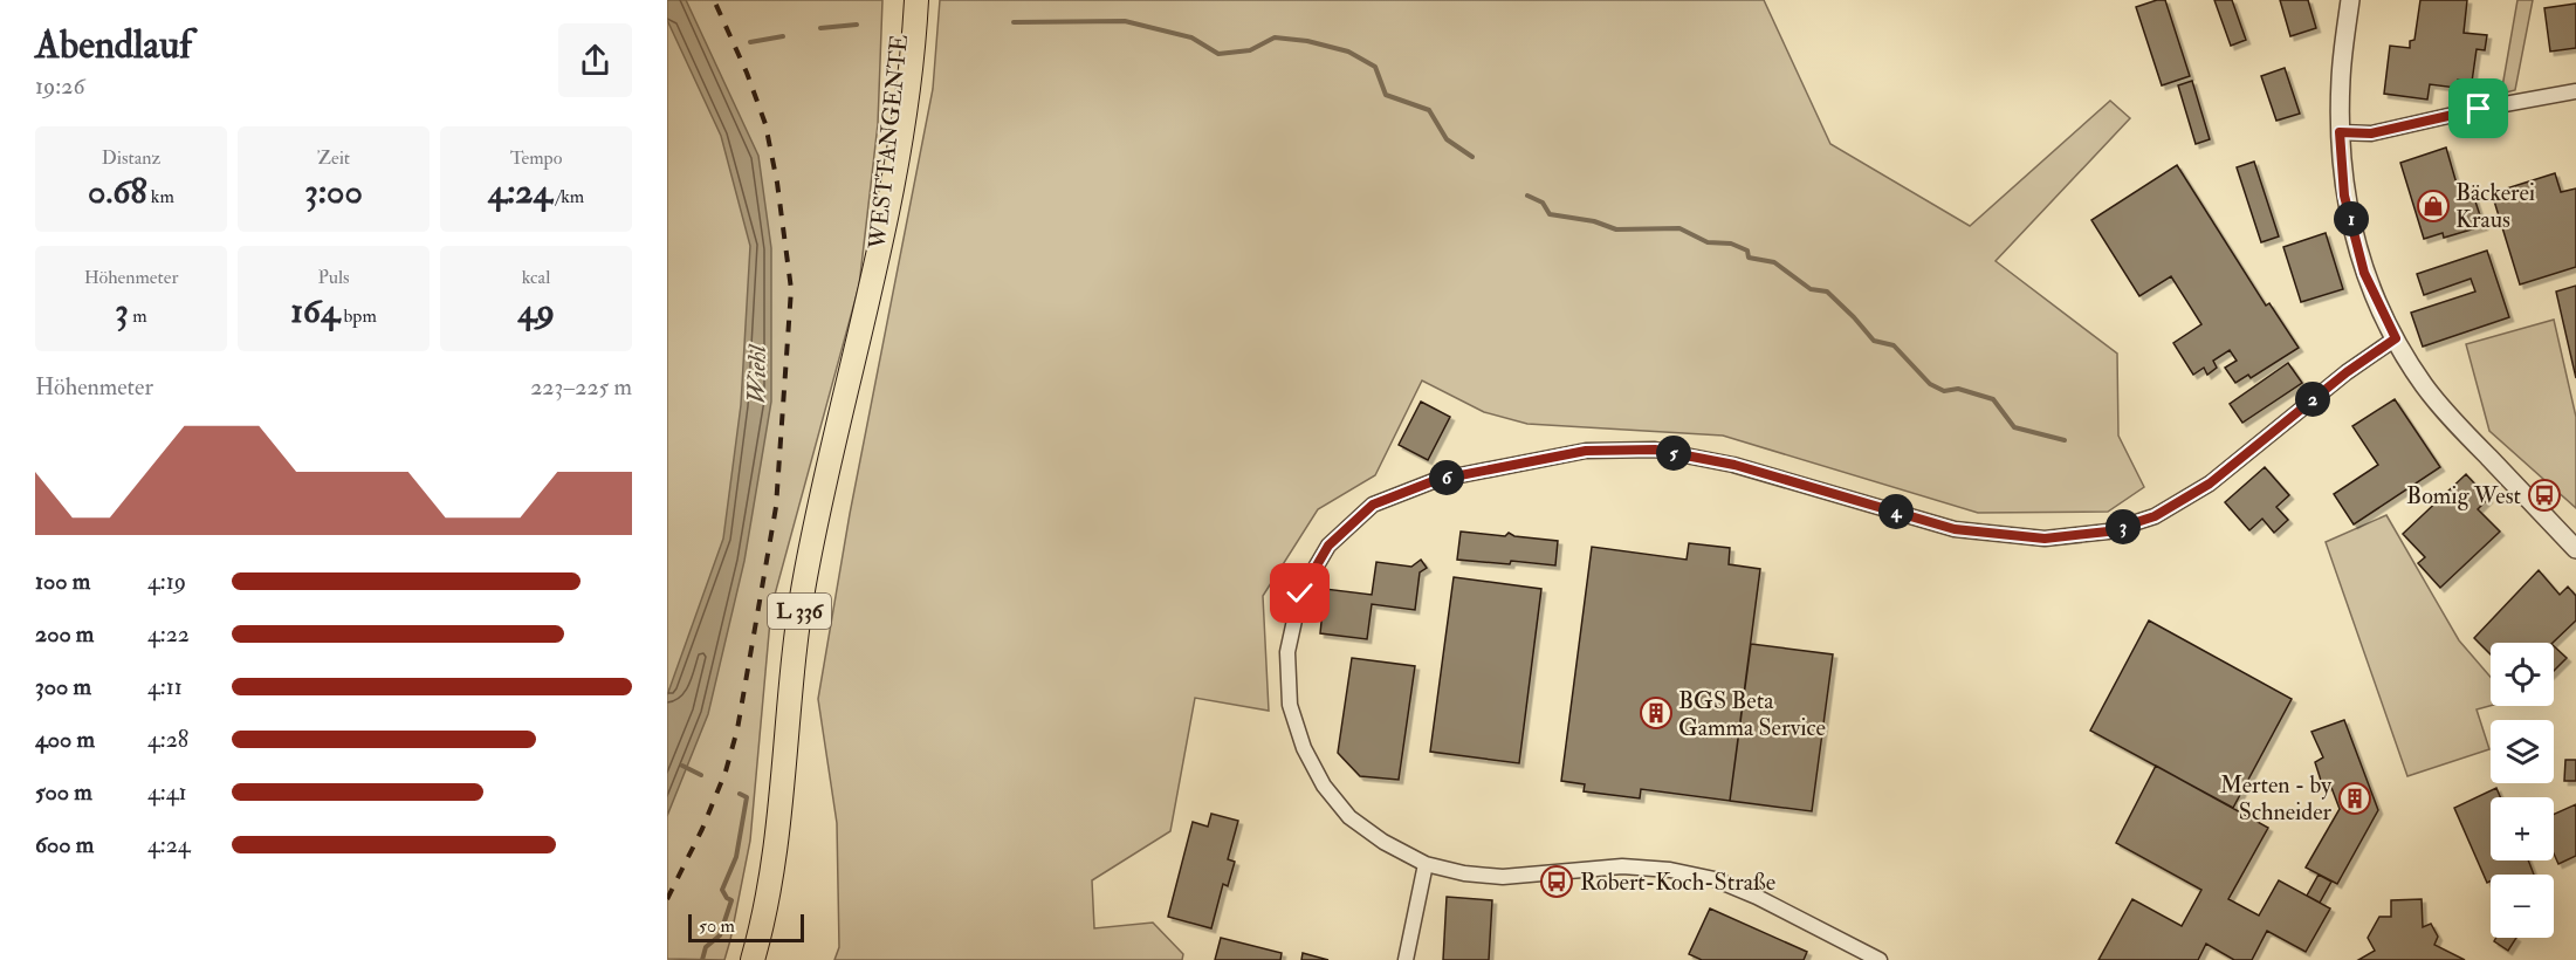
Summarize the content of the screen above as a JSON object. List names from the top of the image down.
{
  "streets": {
    "main road": ["WESTTANGENTE", "L 336"]
  },
  "crossings": [
    ["WESTTANGENTE", "L 336"]
  ],
  "water": ["Wiehl"],
  "places": {
    "shop": ["Bäckerei Kraus"],
    "bus stop": ["Bomig West", "Robert-Koch-Straße"],
    "building": ["BGS Beta Gamma Service", "Merten - by Schneider"]
  },
  "scale_bar": "50 m",
  "page": {
    "heading": ["Abendlauf", "19:26"],
    "stats": [
      ["Distanz", "0.68 km"],
      ["Zeit", "3:00"],
      ["Tempo", "4:24 /km"],
      ["Höhenmeter", "3 m"],
      ["Puls", "164 bpm"],
      ["kcal", "49"]
    ],
    "pins": [
      "1",
      "2",
      "5",
      "6",
      "4",
      "3"
    ],
    "chart": ["Höhenmeter", "223–225 m"],
    "list": [
      {
        "name": "100 m",
        "note": "4:19"
      },
      {
        "name": "200 m",
        "note": "4:22"
      },
      {
        "name": "300 m",
        "note": "4:11"
      },
      {
        "name": "400 m",
        "note": "4:28"
      },
      {
        "name": "500 m",
        "note": "4:41"
      },
      {
        "name": "600 m",
        "note": "4:24"
      }
    ],
    "map_buttons": ["+", "−"],
    "scale": "50 m"
  }
}
